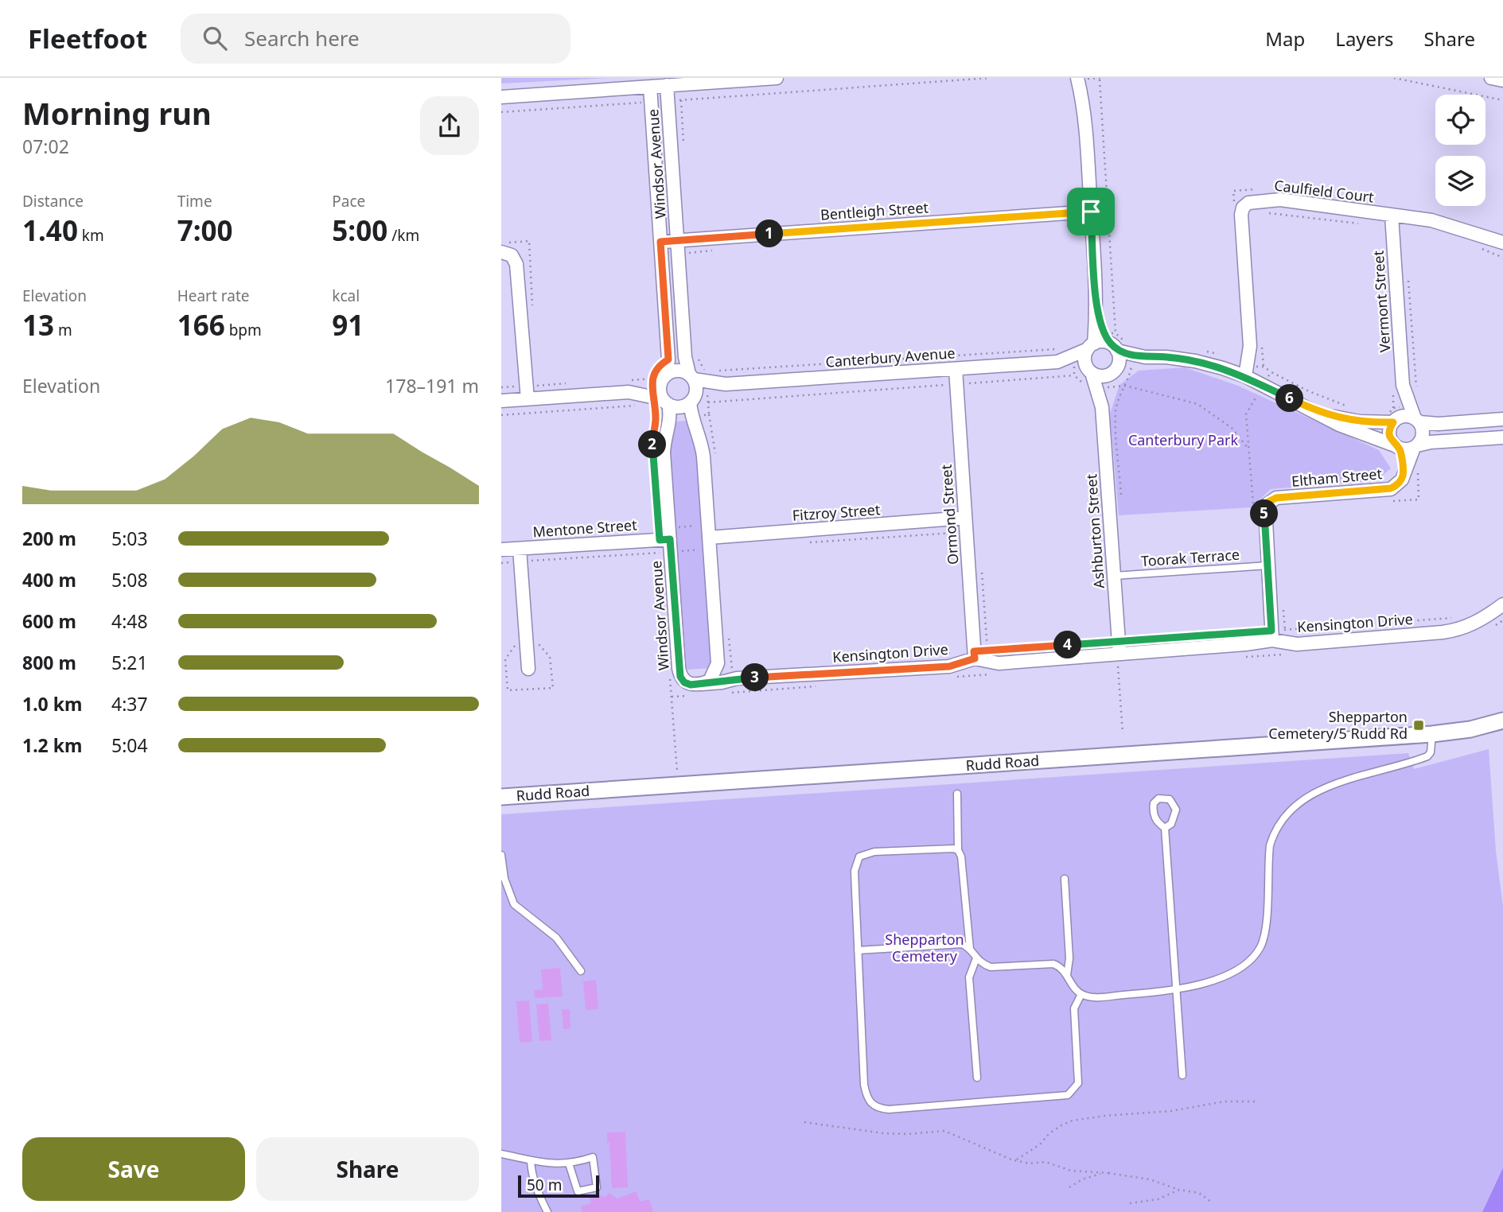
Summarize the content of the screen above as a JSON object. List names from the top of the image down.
{
  "streets": {
    "street": [
      "Windsor Avenue",
      "Caulfield Court",
      "Bentleigh Street",
      "Vermont Street",
      "Canterbury Avenue",
      "Eltham Street",
      "Fitzroy Street",
      "Ormond Street",
      "Mentone Street",
      "Ashburton Street",
      "Kensington Drive",
      "Rudd Road"
    ],
    "lane": ["Toorak Terrace"]
  },
  "crossings": [
    ["Windsor Avenue", "Bentleigh Street"],
    ["Windsor Avenue", "Canterbury Avenue"],
    ["Windsor Avenue", "Mentone Street"],
    ["Windsor Avenue", "Kensington Drive"],
    ["Caulfield Court", "Vermont Street"],
    ["Canterbury Avenue", "Ormond Street"],
    ["Canterbury Avenue", "Ashburton Street"],
    ["Eltham Street", "Toorak Terrace"],
    ["Eltham Street", "Kensington Drive"],
    ["Fitzroy Street", "Ormond Street"],
    ["Ormond Street", "Kensington Drive"],
    ["Ashburton Street", "Toorak Terrace"],
    ["Ashburton Street", "Kensington Drive"]
  ],
  "parks": ["Canterbury Park", "Shepparton Cemetery"],
  "places": {
    "transit": ["Shepparton Cemetery/5 Rudd Rd"]
  },
  "scale_bar": "50 m",
  "page": {
    "header": "Fleetfoot",
    "search": "Search here",
    "nav": ["Map", "Layers", "Share"],
    "heading": ["Morning run", "07:02"],
    "stats": [
      ["Distance", "1.40 km"],
      ["Time", "7:00"],
      ["Pace", "5:00 /km"],
      ["Elevation", "13 m"],
      ["Heart rate", "166 bpm"],
      ["kcal", "91"]
    ],
    "pins": [
      "1",
      "6",
      "2",
      "5",
      "4",
      "3"
    ],
    "chart": ["Elevation", "178–191 m"],
    "list": [
      {
        "name": "200 m",
        "note": "5:03"
      },
      {
        "name": "400 m",
        "note": "5:08"
      },
      {
        "name": "600 m",
        "note": "4:48"
      },
      {
        "name": "800 m",
        "note": "5:21"
      },
      {
        "name": "1.0 km",
        "note": "4:37"
      },
      {
        "name": "1.2 km",
        "note": "5:04"
      }
    ],
    "buttons": ["Save", "Share"],
    "scale": "50 m"
  }
}
